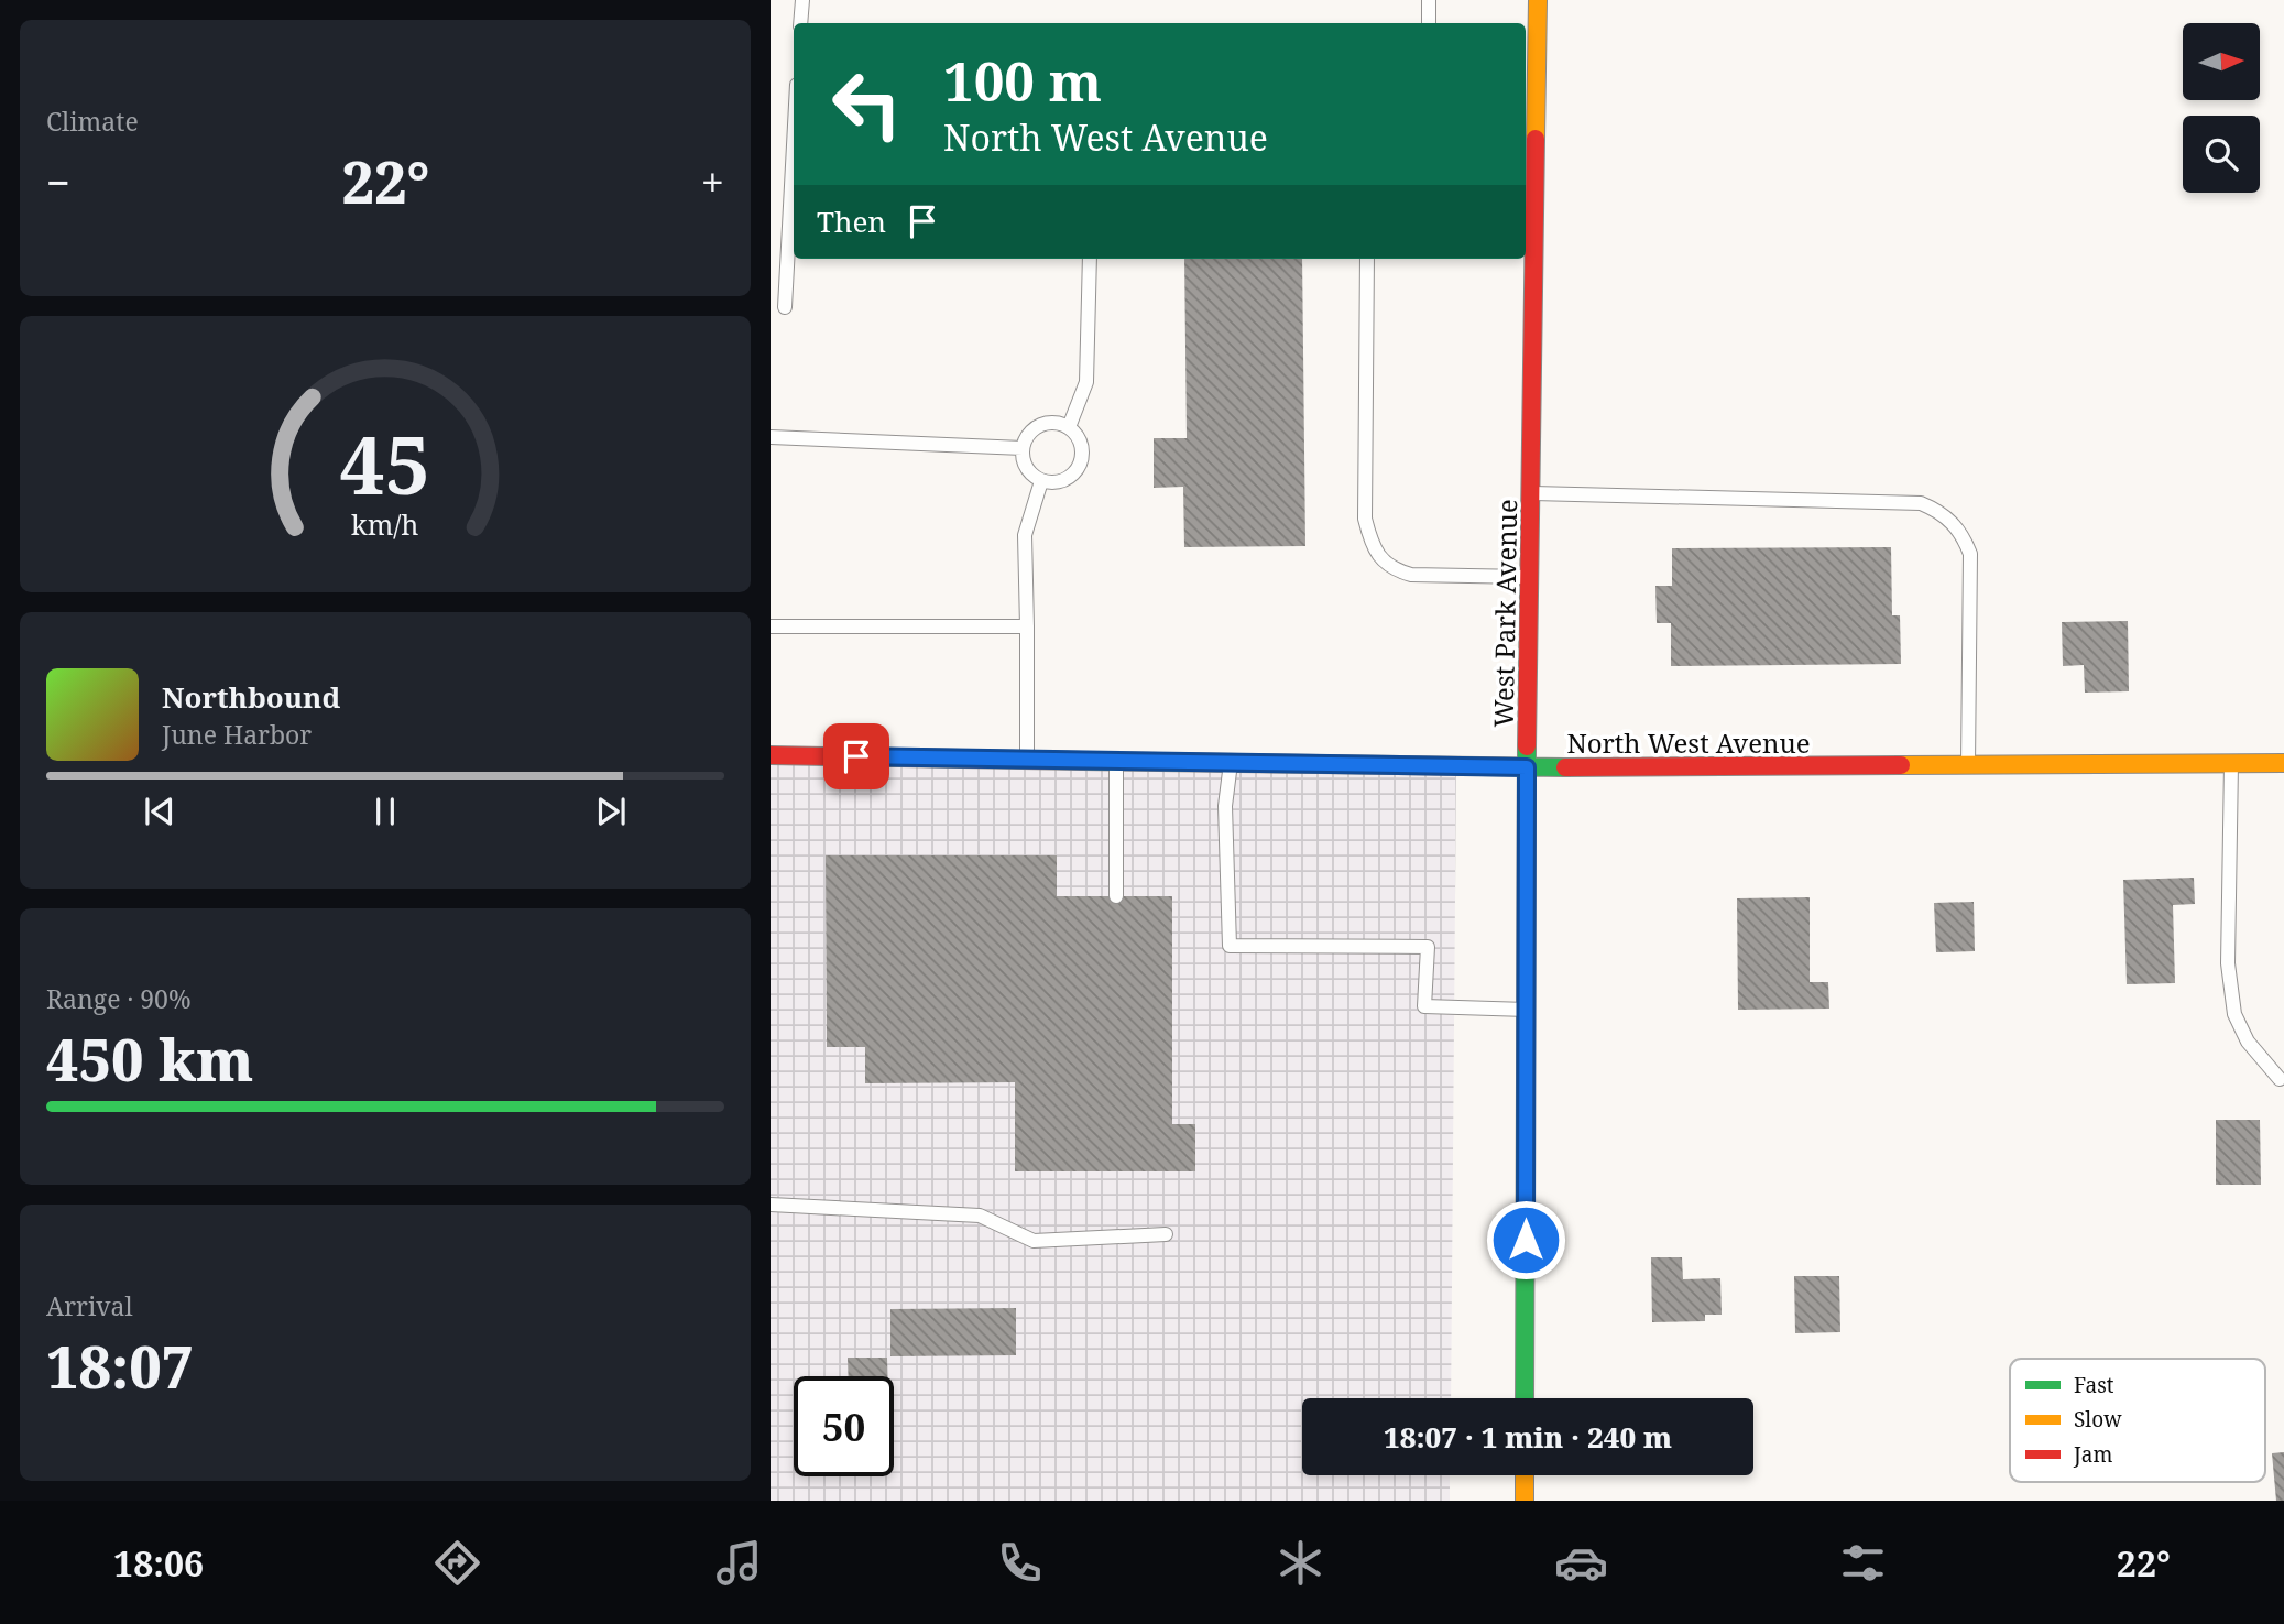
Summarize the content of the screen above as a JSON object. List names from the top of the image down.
{
  "streets": {
    "street": ["West Park Avenue", "North West Avenue"]
  },
  "crossings": [
    ["West Park Avenue", "North West Avenue"]
  ],
  "legend": ["Fast", "Slow", "Jam"],
  "north": "right",
  "page": {
    "tile": [
      "Climate",
      ["Range · 90%", "450 km"],
      ["Arrival", "18:07"]
    ],
    "turn": ["100 m", "North West Avenue"],
    "heat": ["−", "22°", "+"],
    "then": "Then",
    "song": ["Northbound", "June Harbor"],
    "limit": "50",
    "trip": "18:07 · 1 min · 240 m",
    "tabs": ["18:06", "22°"],
    "gauge": ["45", "km/h"]
  }
}
